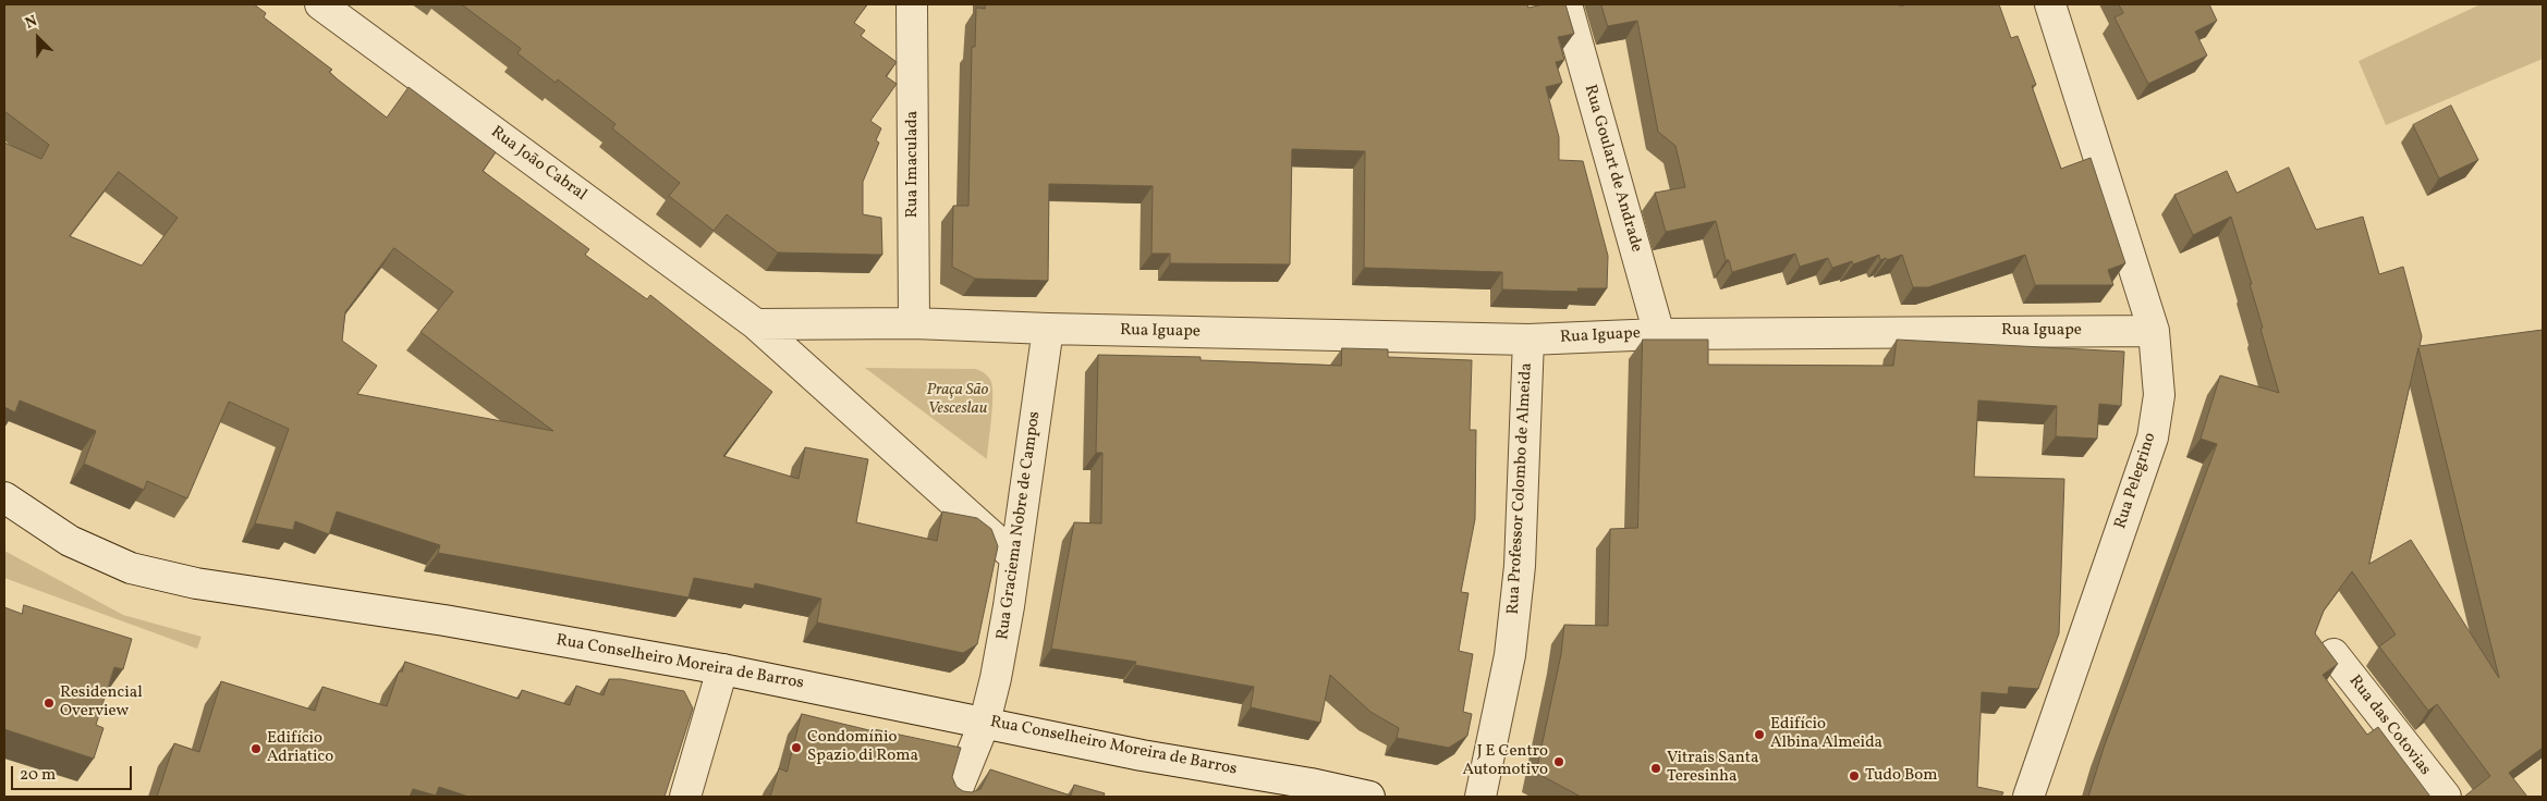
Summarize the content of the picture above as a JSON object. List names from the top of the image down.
{
  "streets": {
    "street": [
      "Rua João Cabral",
      "Rua Imaculada",
      "Rua Goulart de Andrade",
      "Rua Iguape",
      "Rua Pelegrino",
      "Rua Professor Colombo de Almeida",
      "Rua Graciema Nobre de Campos",
      "Rua Conselheiro Moreira de Barros",
      "Rua das Cotovias"
    ]
  },
  "crossings": [
    ["Rua Goulart de Andrade", "Rua Iguape"],
    ["Rua Iguape", "Rua Pelegrino"],
    ["Rua Iguape", "Rua Professor Colombo de Almeida"],
    ["Rua Iguape", "Rua Graciema Nobre de Campos"],
    ["Rua Graciema Nobre de Campos", "Rua Conselheiro Moreira de Barros"]
  ],
  "parks": ["Praça São Vesceslau"],
  "places": [
    "Residencial Overview",
    "Edifício Albina Almeida",
    "Condomínio Spazio di Roma",
    "Edifício Adriatico",
    "J E Centro Automotivo",
    "Vitrais Santa Teresinha",
    "Tudo Bom"
  ],
  "scale_bar": "20 m",
  "north": "top left"
}
